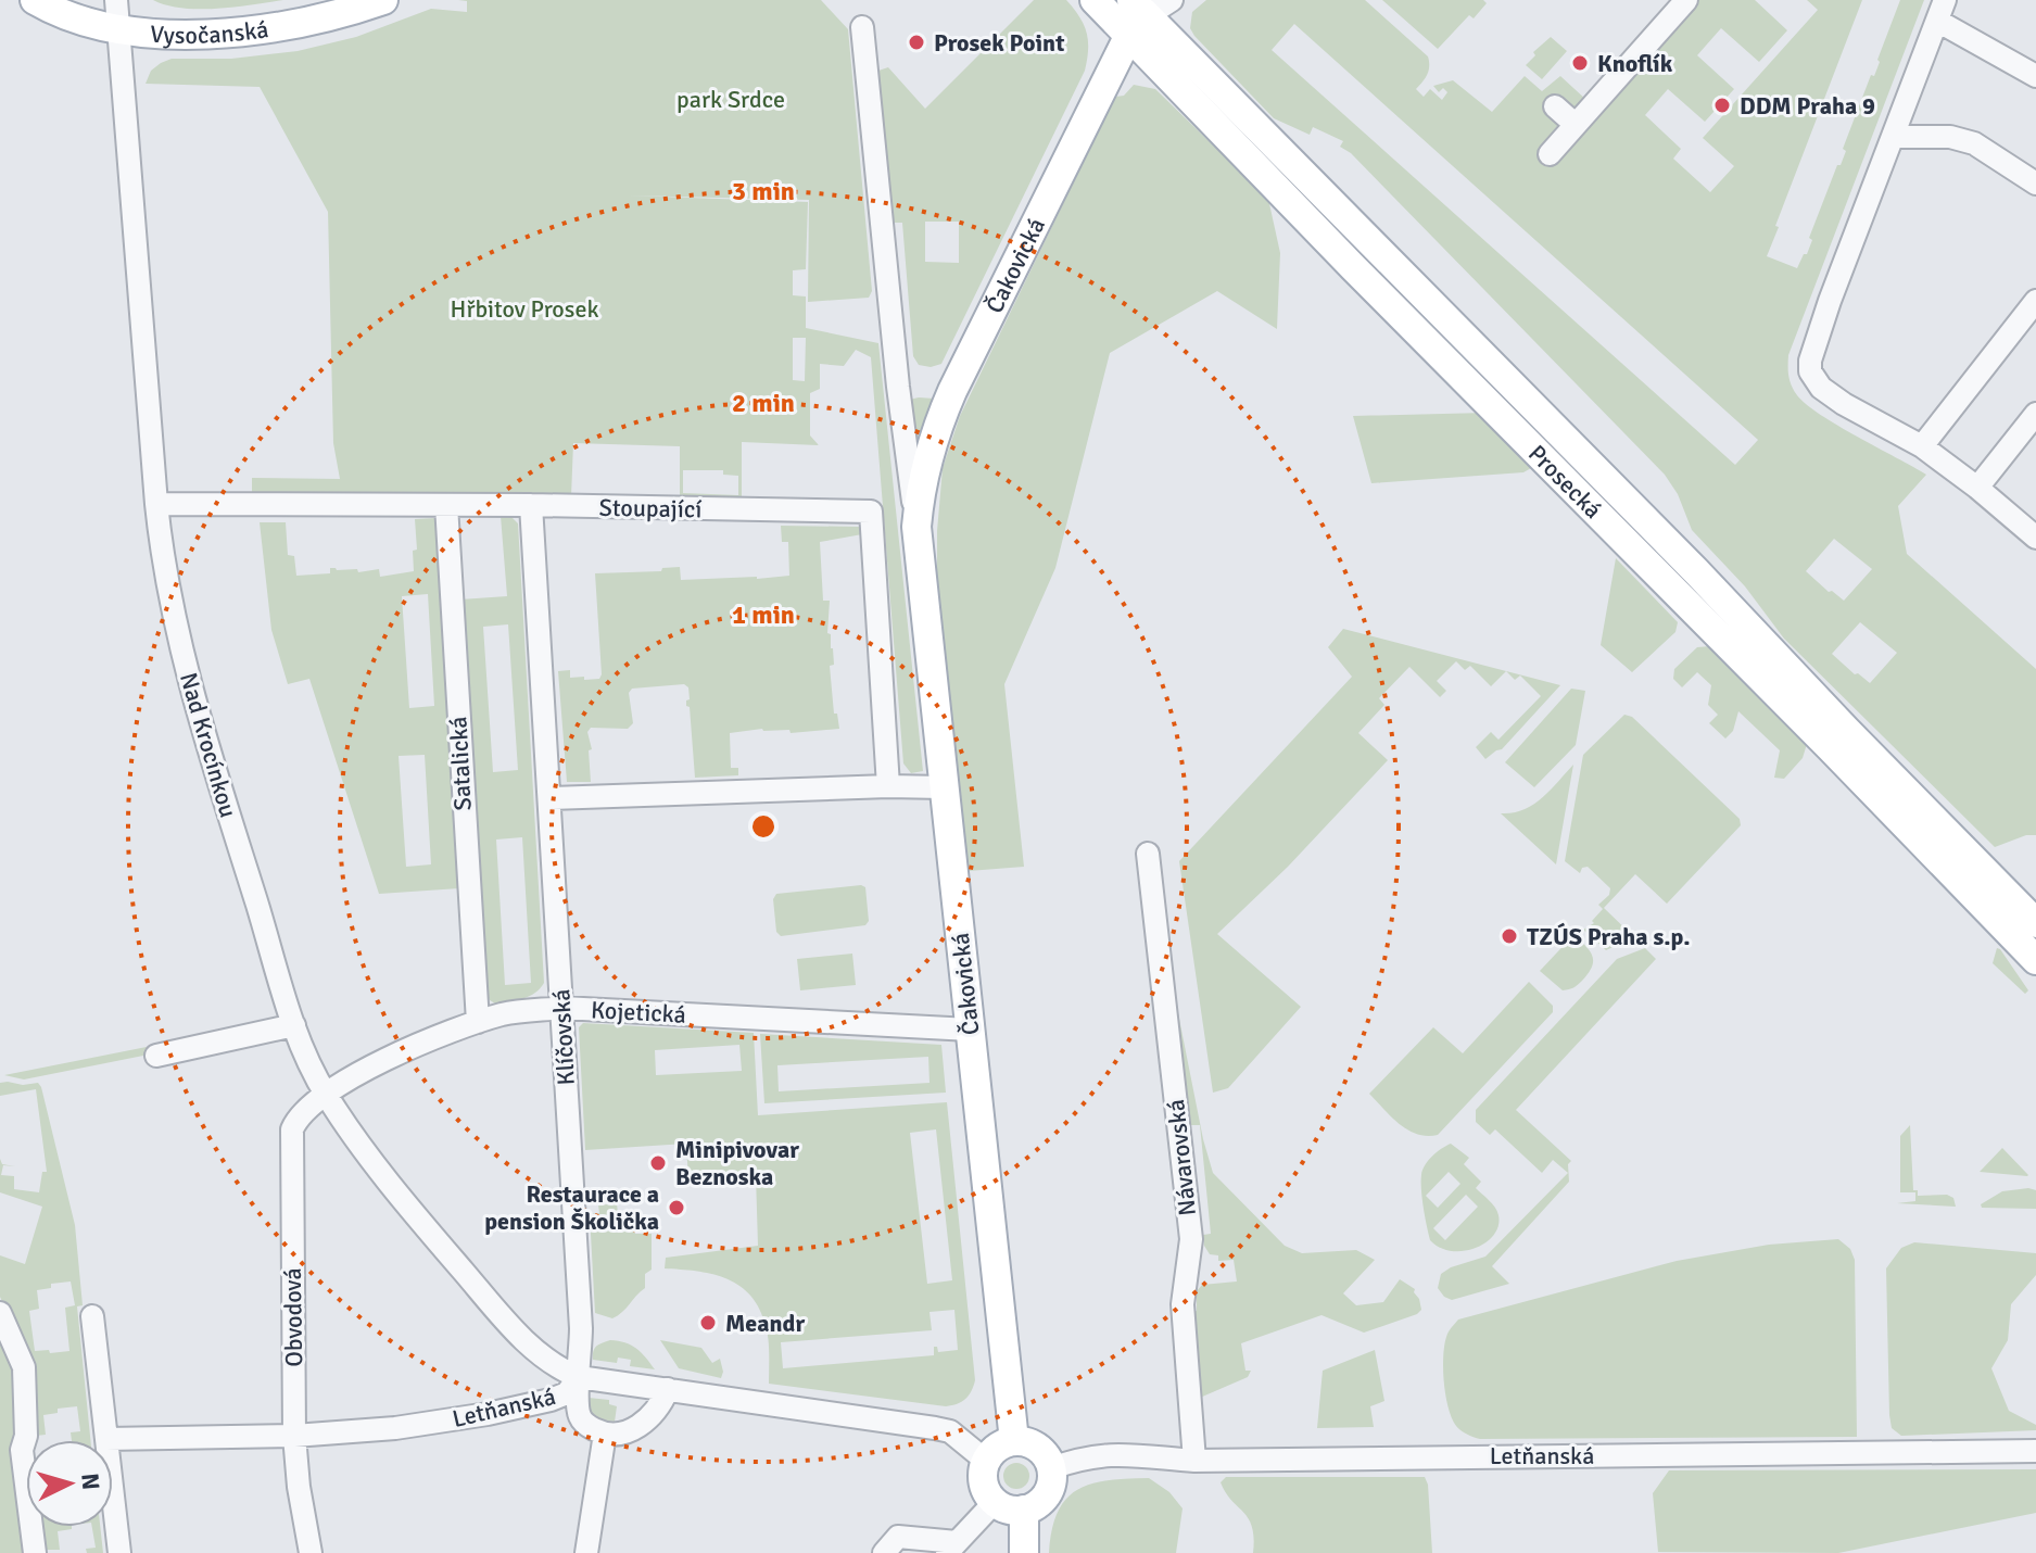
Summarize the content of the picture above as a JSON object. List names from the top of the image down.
{
  "streets": {
    "main road": ["Vysočanská", "Čakovická", "Prosecká"],
    "street": [
      "Stoupající",
      "Nad Krocínkou",
      "Satalická",
      "Kojetická",
      "Klíčovská",
      "Návarovská",
      "Obvodová",
      "Letňanská"
    ]
  },
  "crossings": [
    ["Vysočanská", "Nad Krocínkou"],
    ["Čakovická", "Prosecká"],
    ["Čakovická", "Kojetická"],
    ["Čakovická", "Letňanská"],
    ["Stoupající", "Nad Krocínkou"],
    ["Stoupající", "Satalická"],
    ["Stoupající", "Klíčovská"],
    ["Nad Krocínkou", "Kojetická"],
    ["Nad Krocínkou", "Klíčovská"],
    ["Nad Krocínkou", "Obvodová"],
    ["Nad Krocínkou", "Letňanská"],
    ["Satalická", "Kojetická"],
    ["Kojetická", "Klíčovská"],
    ["Kojetická", "Obvodová"],
    ["Klíčovská", "Letňanská"],
    ["Návarovská", "Letňanská"],
    ["Obvodová", "Letňanská"]
  ],
  "parks": ["park Srdce", "Hřbitov Prosek"],
  "places": [
    "Prosek Point",
    "Knoflík",
    "DDM Praha 9",
    "TZÚS Praha s.p.",
    "Minipivovar Beznoska",
    "Restaurace a pension Školička",
    "Meandr"
  ],
  "north": "right",
  "rings": ["3 min", "2 min", "1 min"]
}
